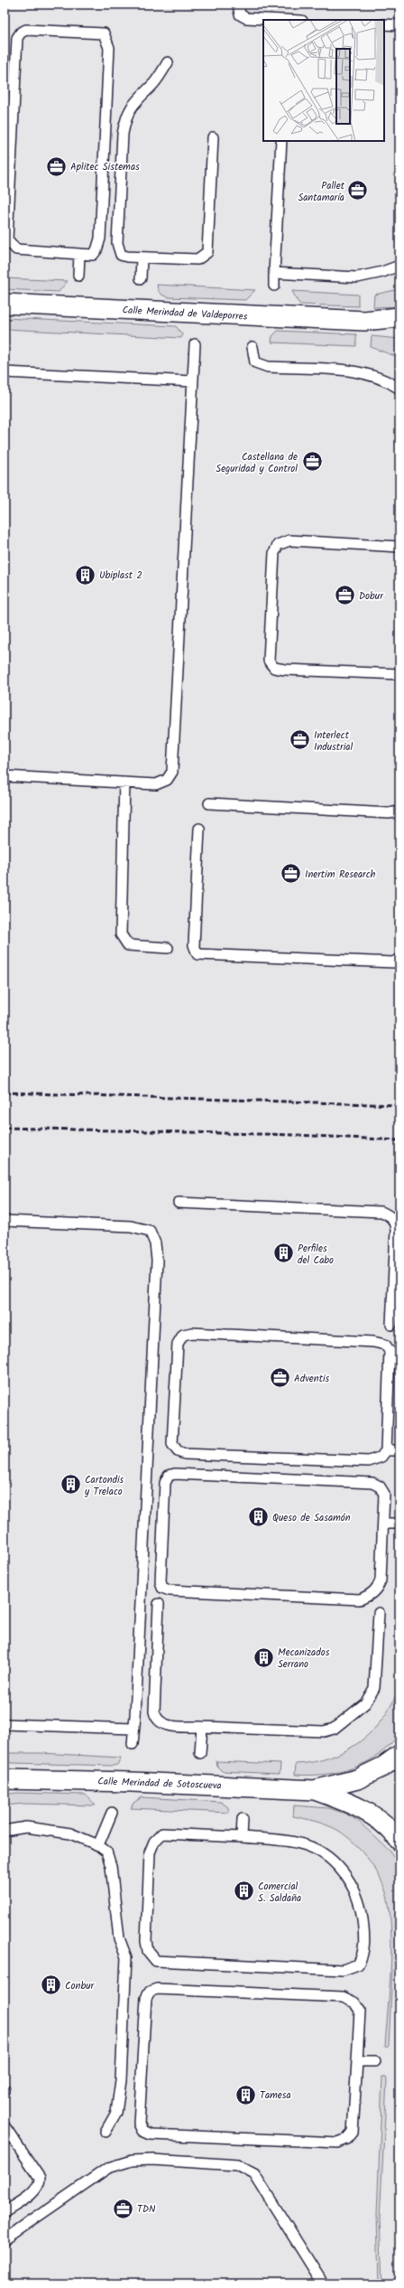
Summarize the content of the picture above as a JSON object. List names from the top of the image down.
{
  "streets": {
    "street": ["Calle Merindad de Valdeporres", "Calle Merindad de Sotoscueva"]
  },
  "places": {
    "office": [
      "Aplitec Sistemas",
      "Pallet Santamaría",
      "Castellana de Seguridad y Control",
      "Dobur",
      "Interlect Industrial",
      "Inertim Research",
      "Adventis",
      "TDN"
    ],
    "building": [
      "Ubiplast 2",
      "Perfiles del Cabo",
      "Cartondis y Trelaco",
      "Queso de Sasamón",
      "Mecanizados Serrano",
      "Comercial S. Saldaña",
      "Conbur",
      "Tamesa"
    ]
  }
}
